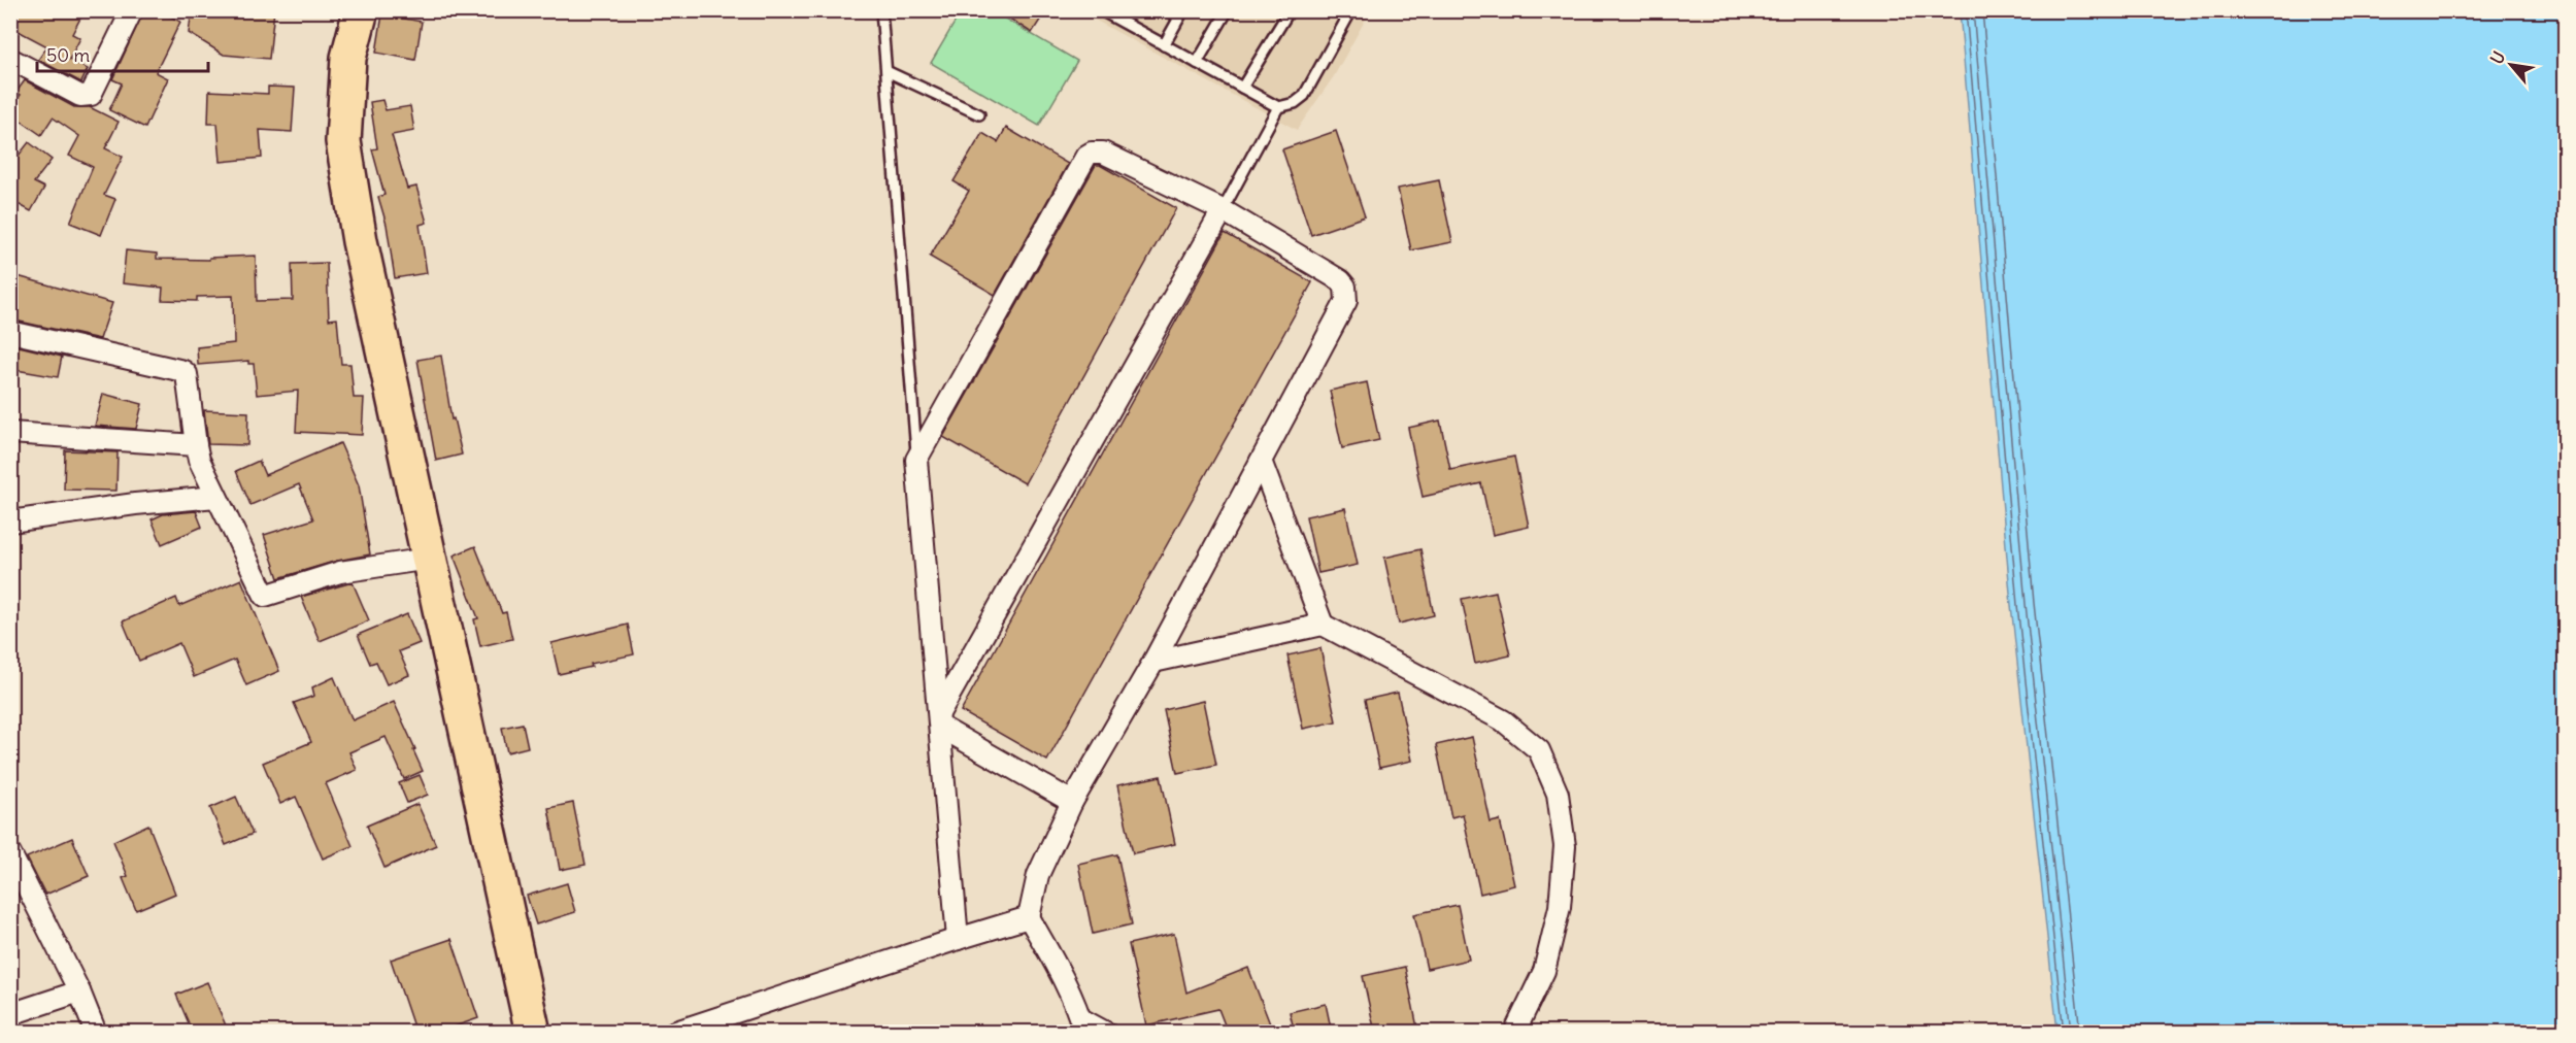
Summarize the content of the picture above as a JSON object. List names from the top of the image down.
{
  "scale_bar": "50 m",
  "north": "top left"
}
